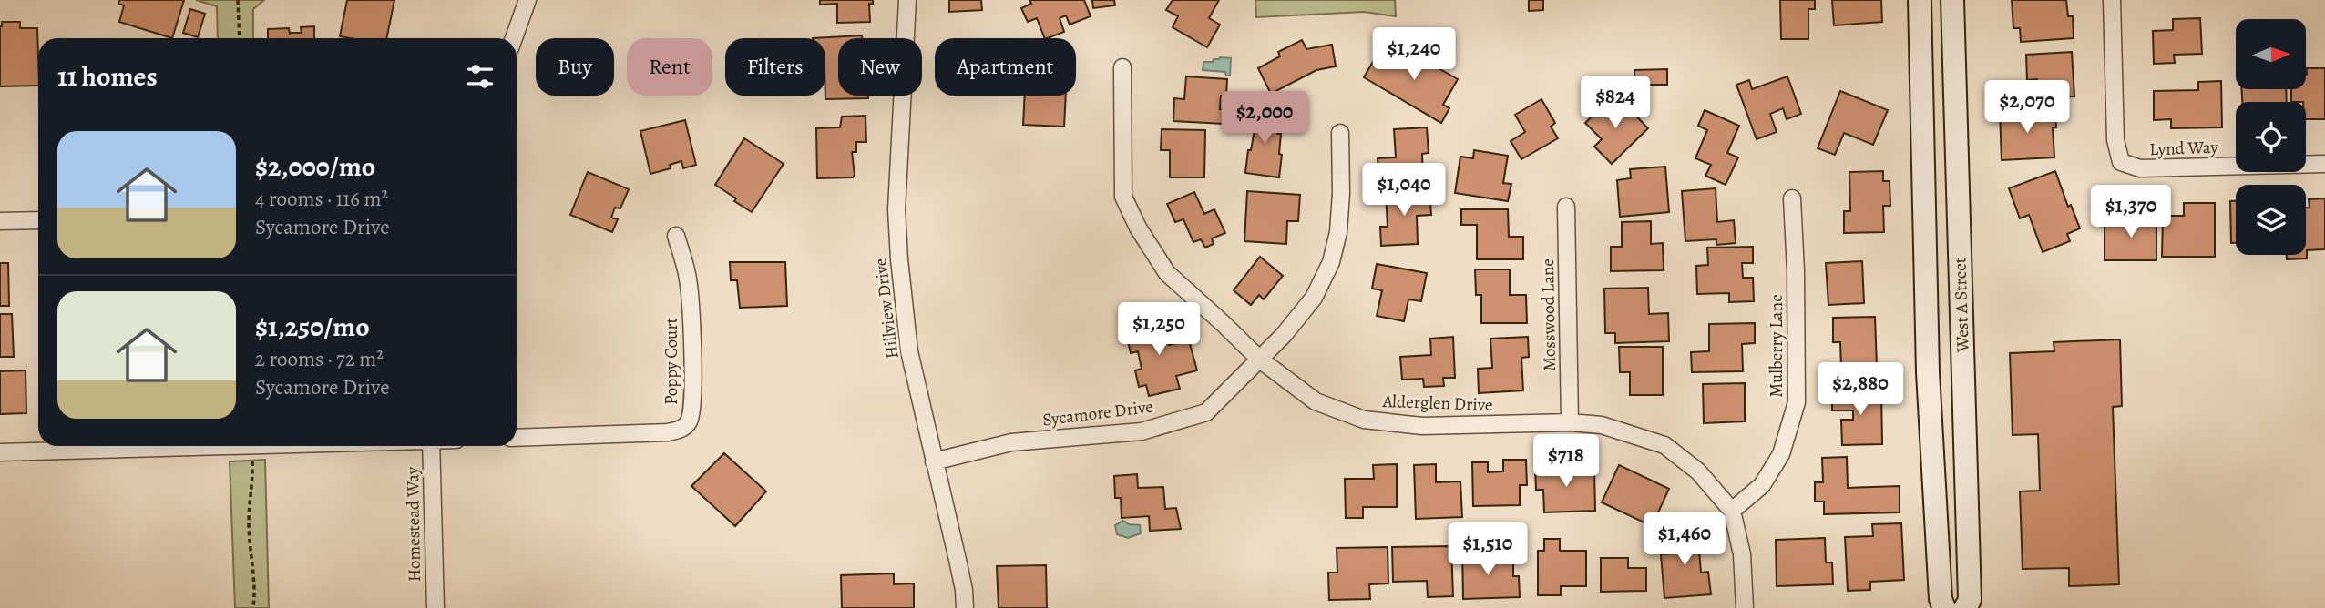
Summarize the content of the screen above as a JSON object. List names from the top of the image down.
{
  "streets": {
    "main road": ["West A Street"],
    "street": [
      "Lynd Way",
      "Hillview Drive",
      "Mosswood Lane",
      "Mulberry Lane",
      "Poppy Court",
      "Alderglen Drive",
      "Sycamore Drive",
      "Homestead Way"
    ]
  },
  "crossings": [
    ["Hillview Drive", "Sycamore Drive"],
    ["Mosswood Lane", "Alderglen Drive"],
    ["Mulberry Lane", "Alderglen Drive"],
    ["Alderglen Drive", "Sycamore Drive"]
  ],
  "north": "right",
  "page": {
    "price": [
      "$1,240",
      "$824",
      "$2,070",
      "$2,000",
      "$1,040",
      "$1,370",
      "$1,250",
      "$2,880",
      "$718",
      "$1,460",
      "$1,510"
    ],
    "chip": [
      "Buy",
      "Rent",
      "Filters",
      "New",
      "Apartment"
    ],
    "heading": "11 homes",
    "list": [
      {
        "name": "$2,000/mo",
        "note": "4 rooms · 116 m² · Sycamore Drive"
      },
      {
        "name": "$1,250/mo",
        "note": "2 rooms · 72 m² · Sycamore Drive"
      }
    ]
  }
}
